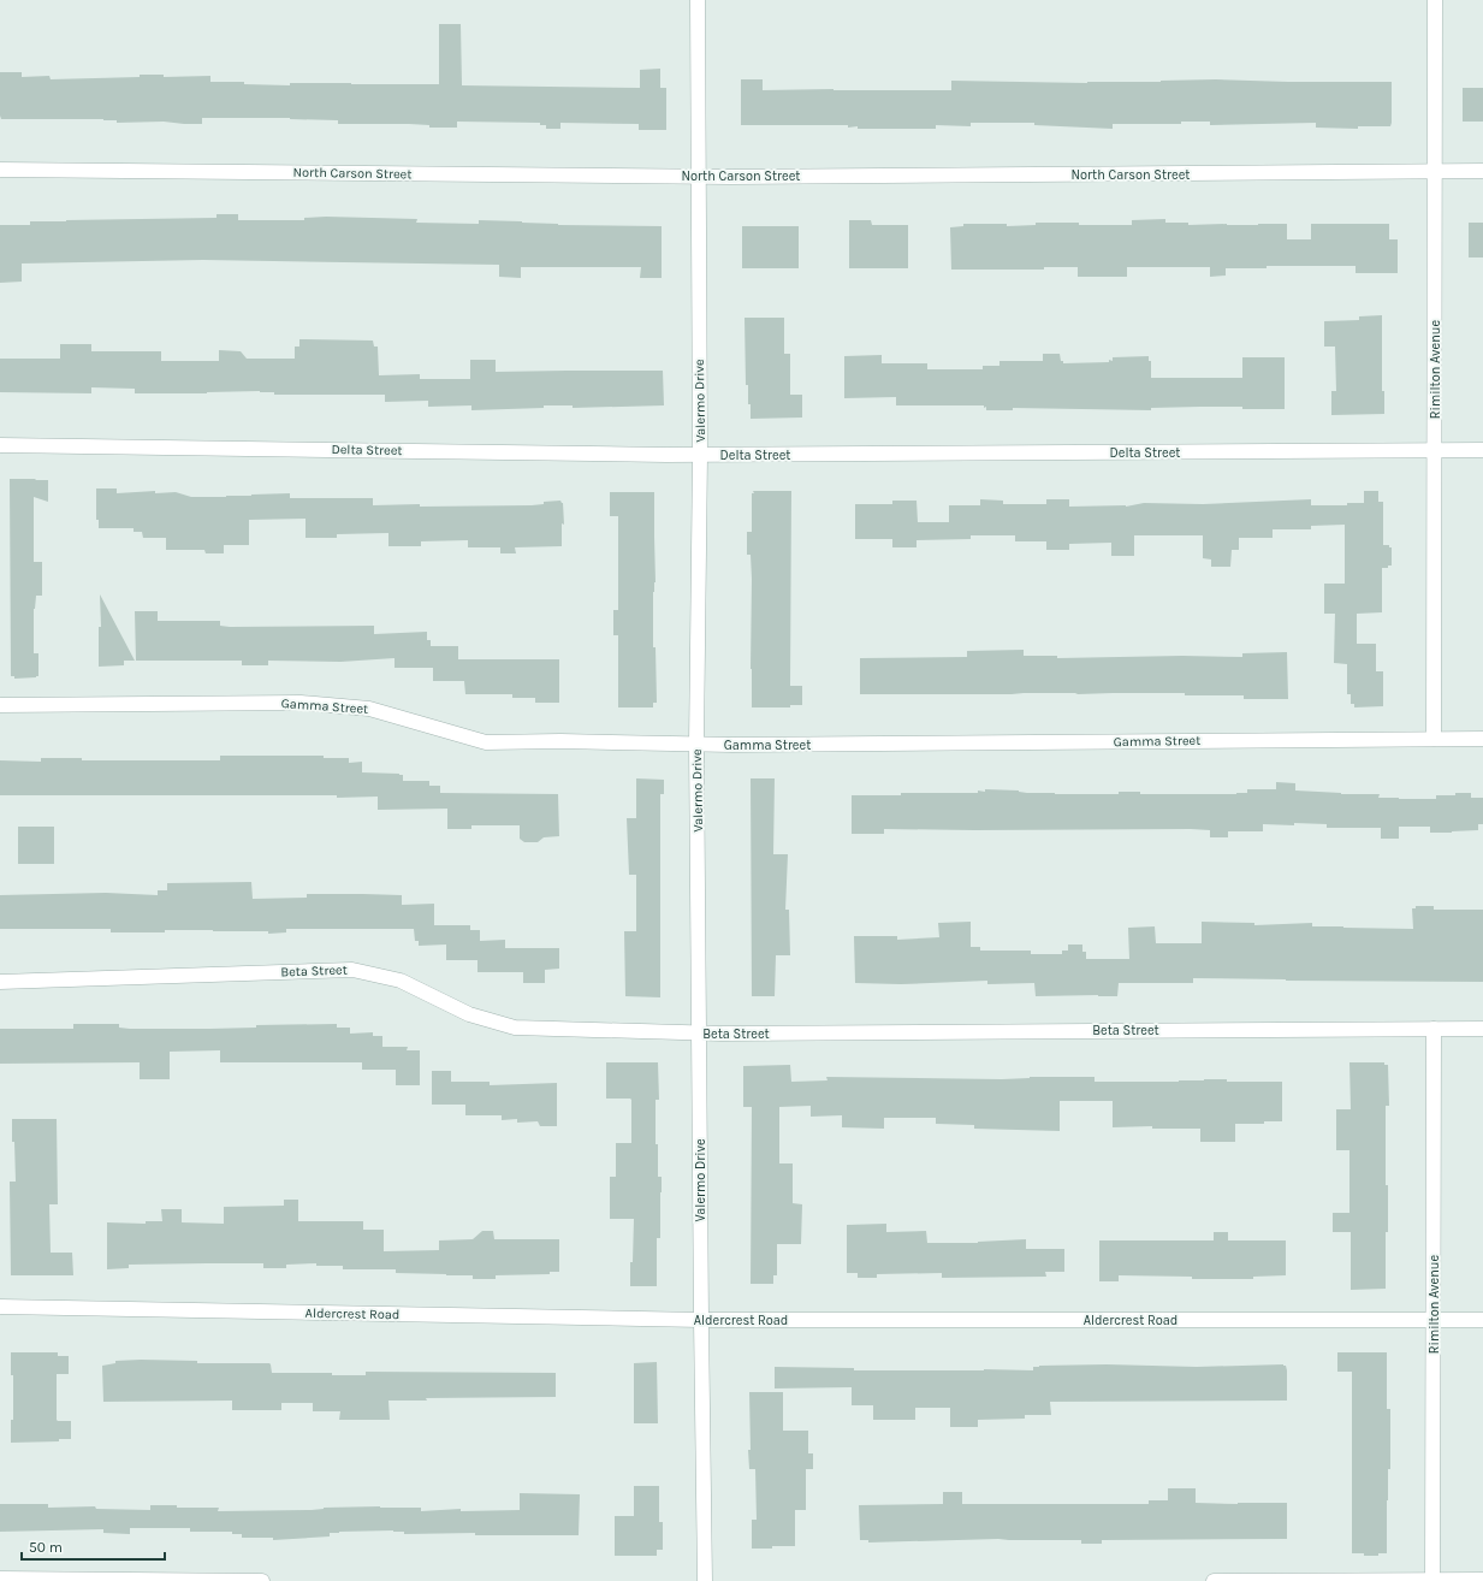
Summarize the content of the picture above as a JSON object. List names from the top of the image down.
{
  "streets": {
    "street": [
      "North Carson Street",
      "Rimilton Avenue",
      "Valermo Drive",
      "Delta Street",
      "Gamma Street",
      "Beta Street",
      "Aldercrest Road"
    ]
  },
  "crossings": [
    ["North Carson Street", "Rimilton Avenue"],
    ["North Carson Street", "Valermo Drive"],
    ["Rimilton Avenue", "Delta Street"],
    ["Rimilton Avenue", "Gamma Street"],
    ["Rimilton Avenue", "Beta Street"],
    ["Rimilton Avenue", "Aldercrest Road"],
    ["Valermo Drive", "Delta Street"],
    ["Valermo Drive", "Gamma Street"],
    ["Valermo Drive", "Beta Street"],
    ["Valermo Drive", "Aldercrest Road"]
  ],
  "scale_bar": "50 m"
}
